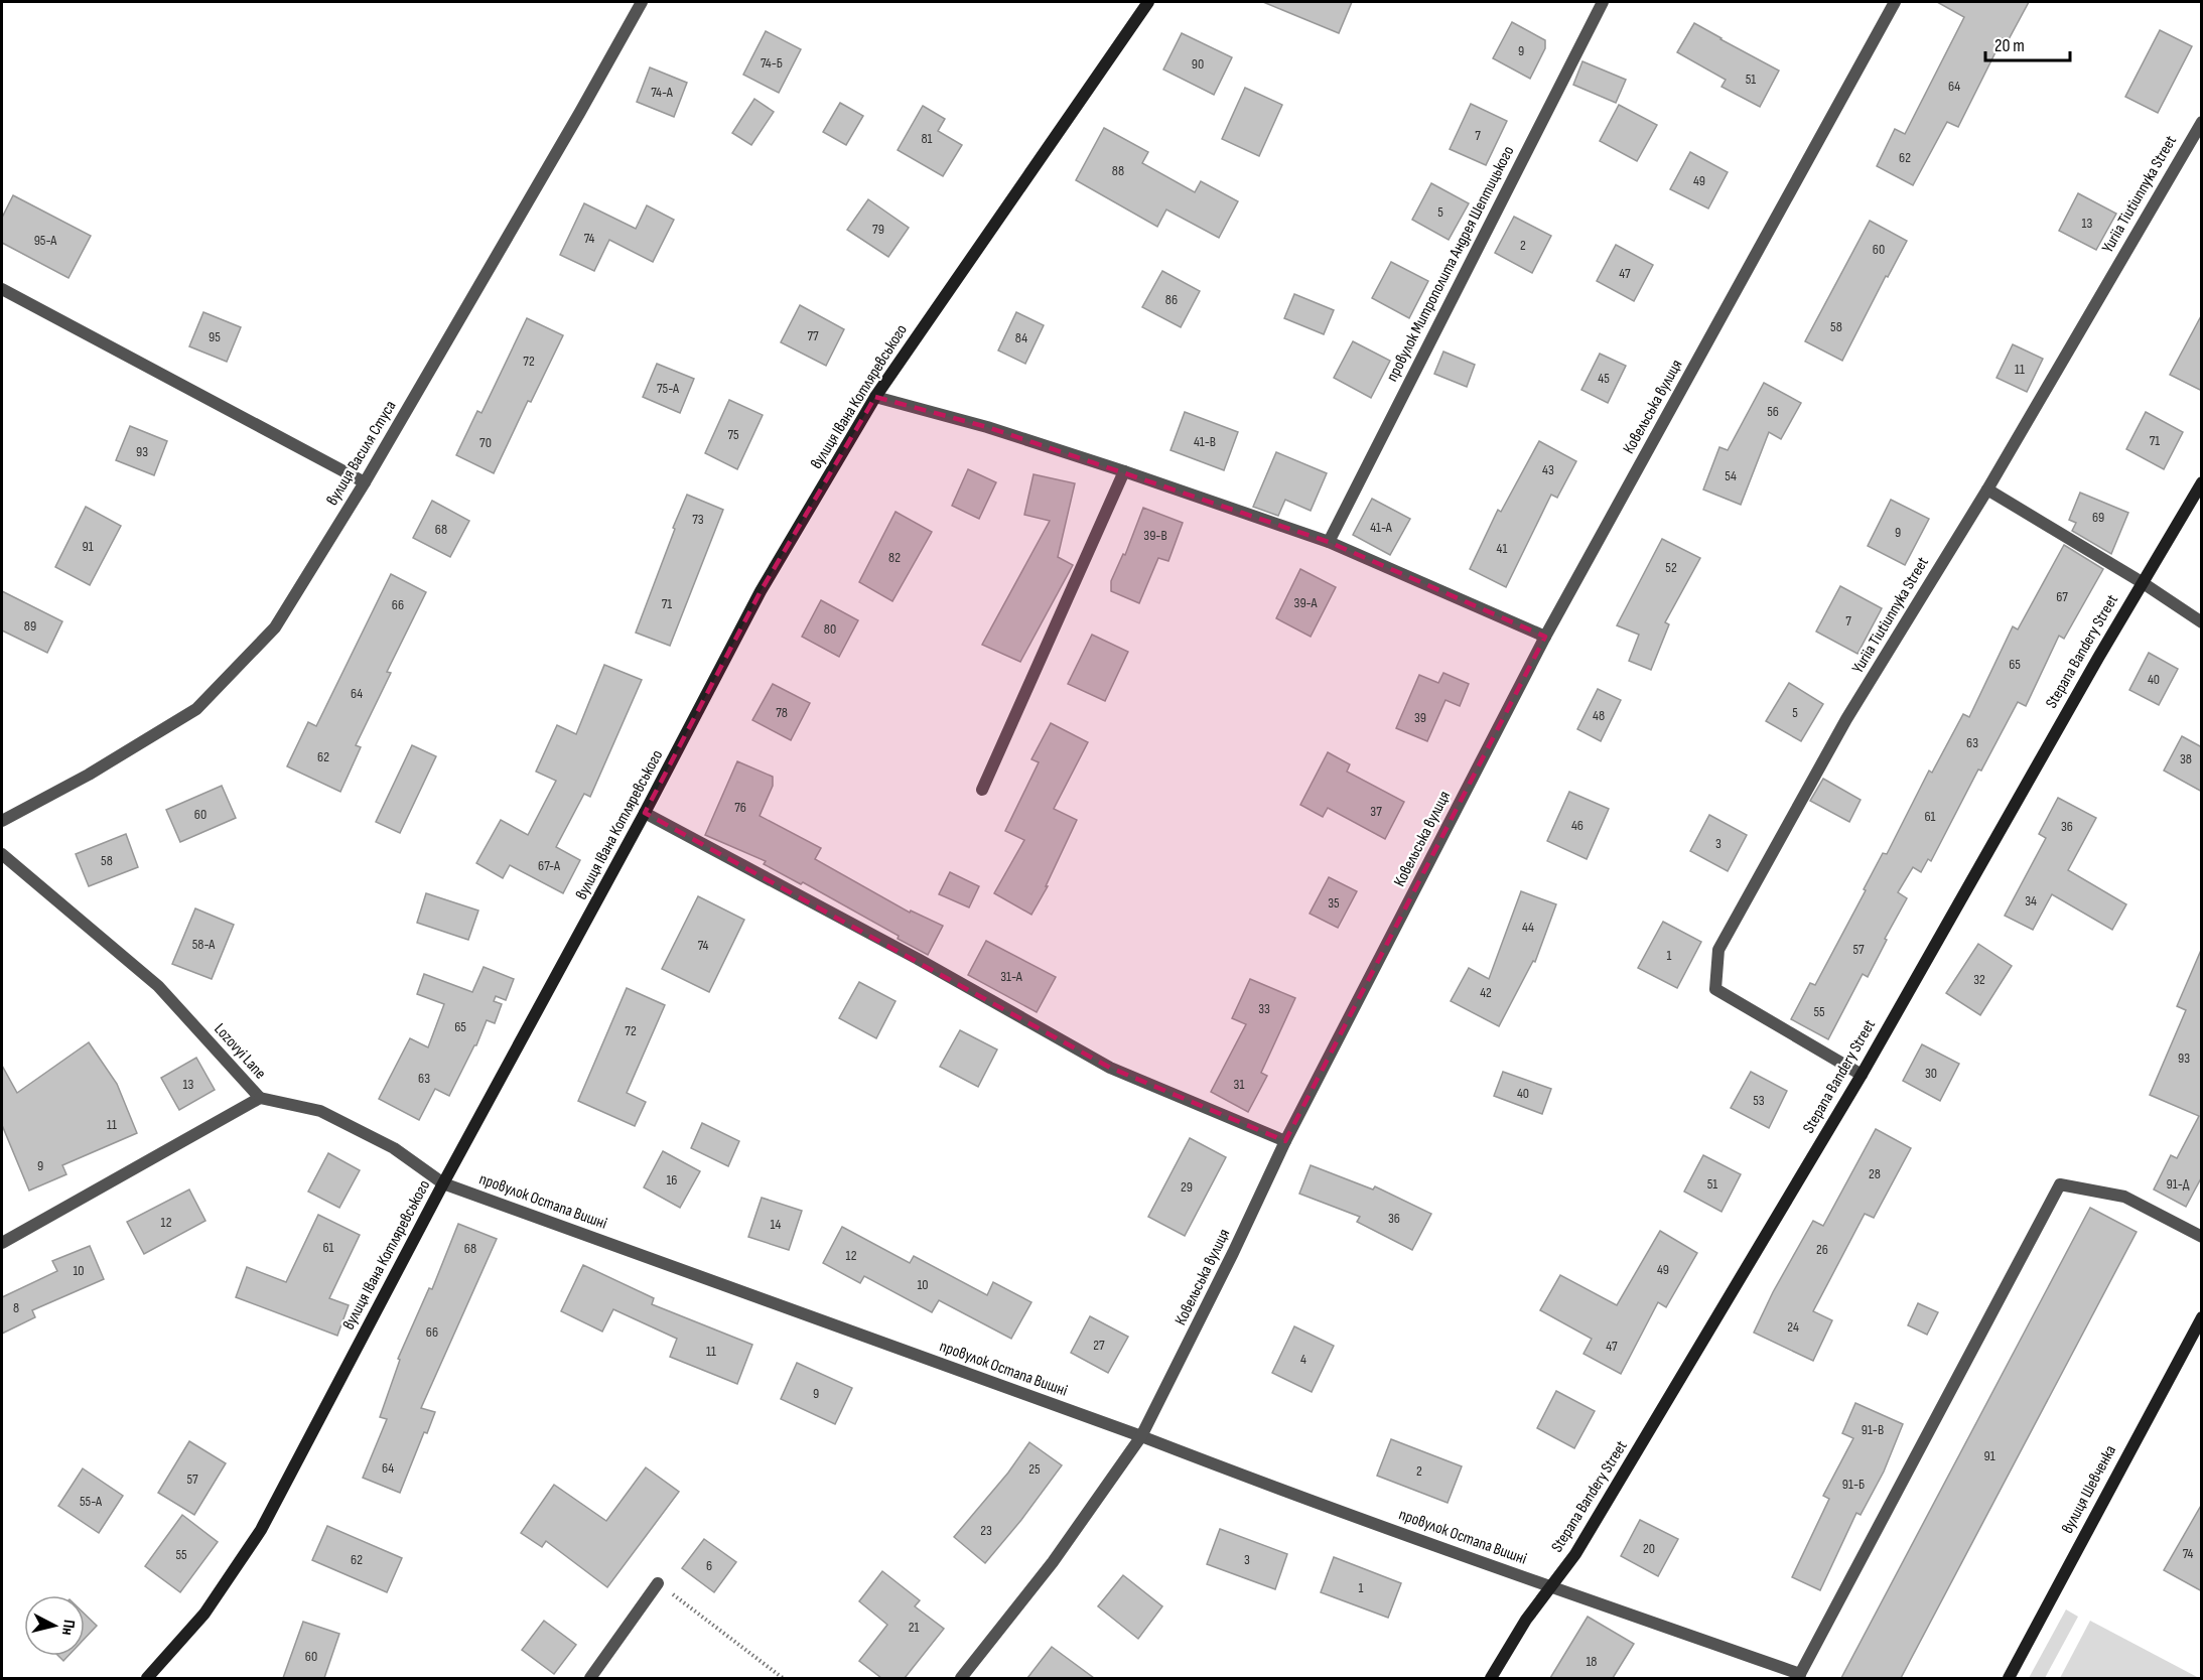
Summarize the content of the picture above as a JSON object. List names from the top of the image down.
{
  "streets": {
    "street": [
      "Yuriia Tiutiunnyka Street",
      "провулок Митрополита Андрея Шептицького",
      "вулиця Івана Котляревського",
      "Ковельська вулиця",
      "вулиця Василя Стуса",
      "Stepana Bandery Street",
      "Lozovyi Lane",
      "провулок Остапа Вишні",
      "вулиця Шевченка"
    ]
  },
  "crossings": [
    ["Yuriia Tiutiunnyka Street", "Stepana Bandery Street"],
    ["вулиця Івана Котляревського", "провулок Остапа Вишні"],
    ["Ковельська вулиця", "провулок Остапа Вишні"],
    ["Stepana Bandery Street", "провулок Остапа Вишні"],
    ["Lozovyi Lane", "провулок Остапа Вишні"]
  ],
  "house_numbers": [
    "9",
    "74-Б",
    "90",
    "51",
    "64",
    "74-А",
    "7",
    "81",
    "62",
    "88",
    "49",
    "5",
    "13",
    "79",
    "74",
    "95-А",
    "2",
    "60",
    "47",
    "86",
    "58",
    "77",
    "95",
    "84",
    "72",
    "11",
    "45",
    "75-А",
    "56",
    "75",
    "71",
    "41-В",
    "70",
    "93",
    "43",
    "54",
    "69",
    "73",
    "41-А",
    "68",
    "9",
    "39-В",
    "91",
    "41",
    "82",
    "52",
    "67",
    "39-А",
    "71",
    "66",
    "7",
    "89",
    "80",
    "65",
    "40",
    "64",
    "78",
    "5",
    "48",
    "39",
    "63",
    "62",
    "38",
    "76",
    "37",
    "60",
    "61",
    "46",
    "36",
    "3",
    "58",
    "67-А",
    "34",
    "35",
    "44",
    "58-А",
    "74",
    "57",
    "1",
    "31-А",
    "32",
    "42",
    "33",
    "55",
    "65",
    "72",
    "93",
    "30",
    "63",
    "13",
    "31",
    "40",
    "53",
    "11",
    "9",
    "28",
    "16",
    "51",
    "91-Д",
    "29",
    "36",
    "12",
    "14",
    "61",
    "68",
    "26",
    "12",
    "49",
    "10",
    "10",
    "8",
    "24",
    "66",
    "27",
    "47",
    "11",
    "4",
    "9",
    "91-В",
    "91",
    "64",
    "25",
    "2",
    "57",
    "91-Б",
    "55-А",
    "23",
    "20",
    "74",
    "55",
    "62",
    "3",
    "6",
    "1",
    "21",
    "60",
    "18"
  ],
  "scale_bar": "20 m",
  "north": "right"
}
